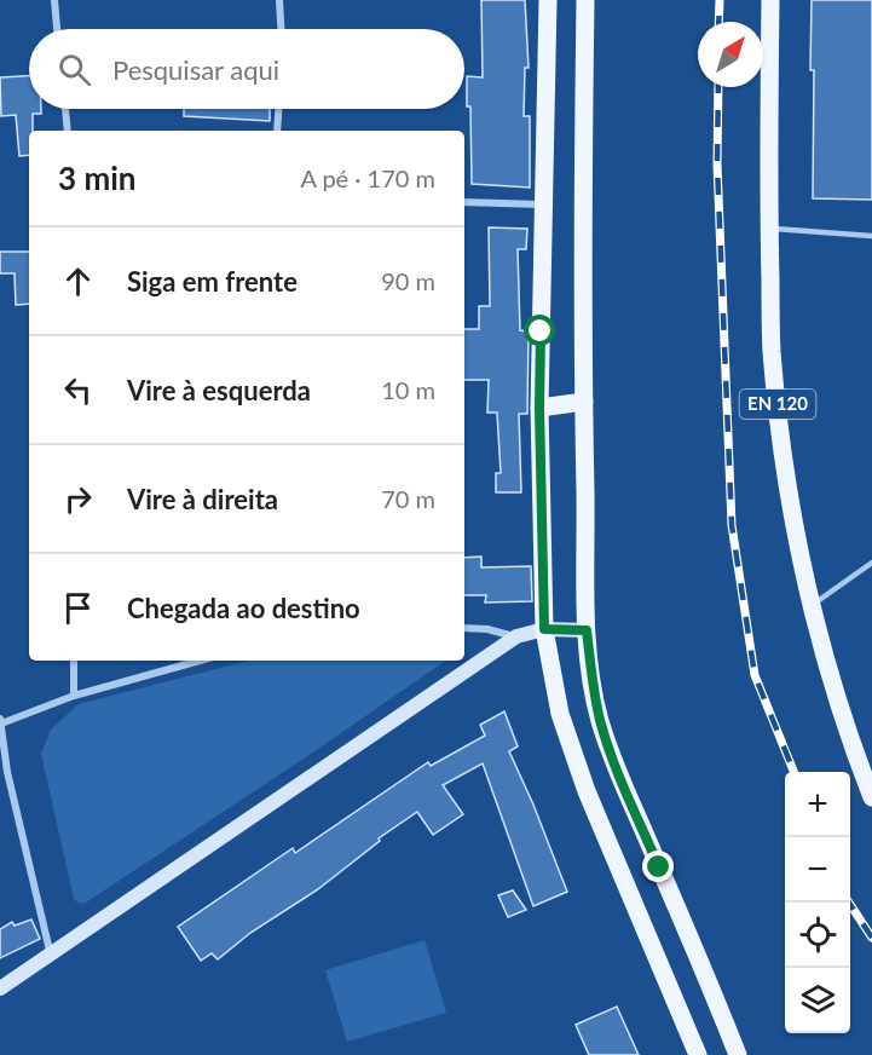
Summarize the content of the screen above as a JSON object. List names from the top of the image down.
{
  "streets": {
    "main road": ["EN 120"]
  },
  "north": "top right",
  "page": {
    "search": "Pesquisar aqui",
    "heading": ["3 min", "A pé · 170 m"],
    "list": [
      ["Siga em frente", "90 m"],
      ["Vire à esquerda", "10 m"],
      ["Vire à direita", "70 m"],
      "Chegada ao destino"
    ],
    "map_buttons": ["+", "−"]
  }
}
